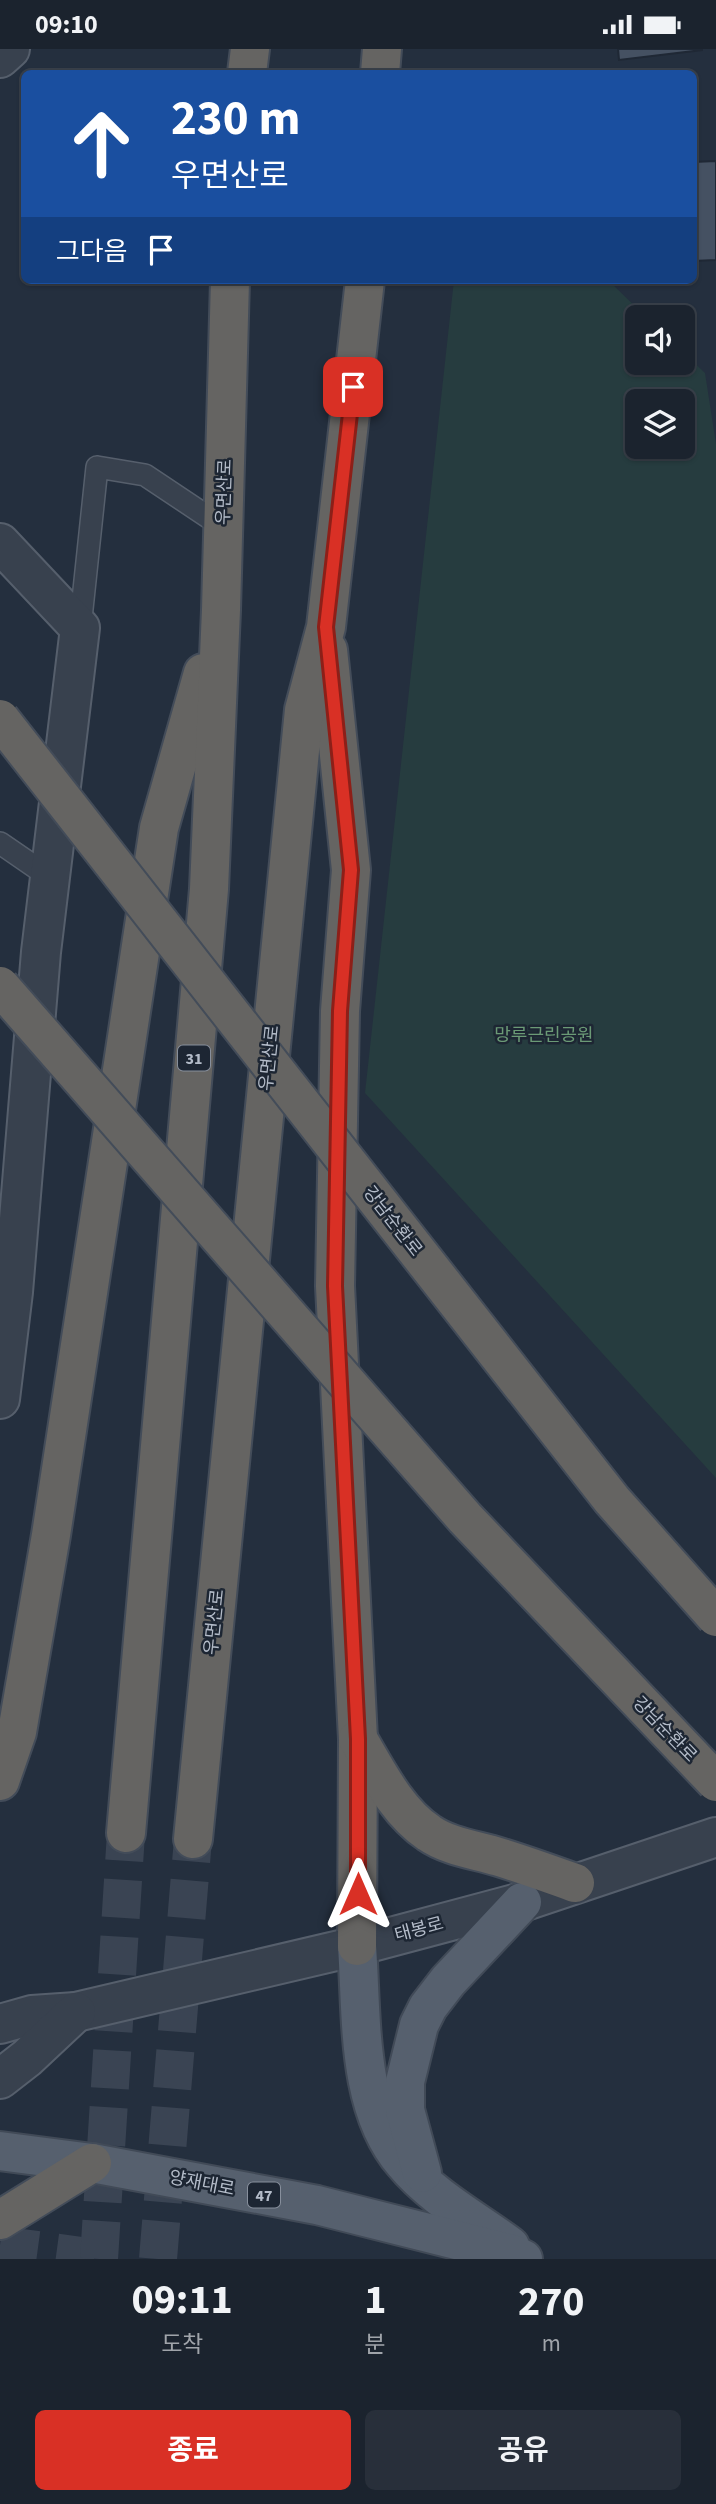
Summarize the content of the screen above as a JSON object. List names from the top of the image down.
{
  "streets": {
    "highway": ["우면산로", "31", "강남순환로"],
    "main road": ["양재대로", "47"],
    "street": ["태봉로"]
  },
  "parks": ["망루근린공원"],
  "page": {
    "status": "09:10",
    "turn": ["230 m", "우면산로"],
    "then": "그다음",
    "eta": [
      "09:11",
      "도착",
      "1",
      "분",
      "270",
      "m"
    ],
    "buttons": ["종료", "공유"]
  }
}
